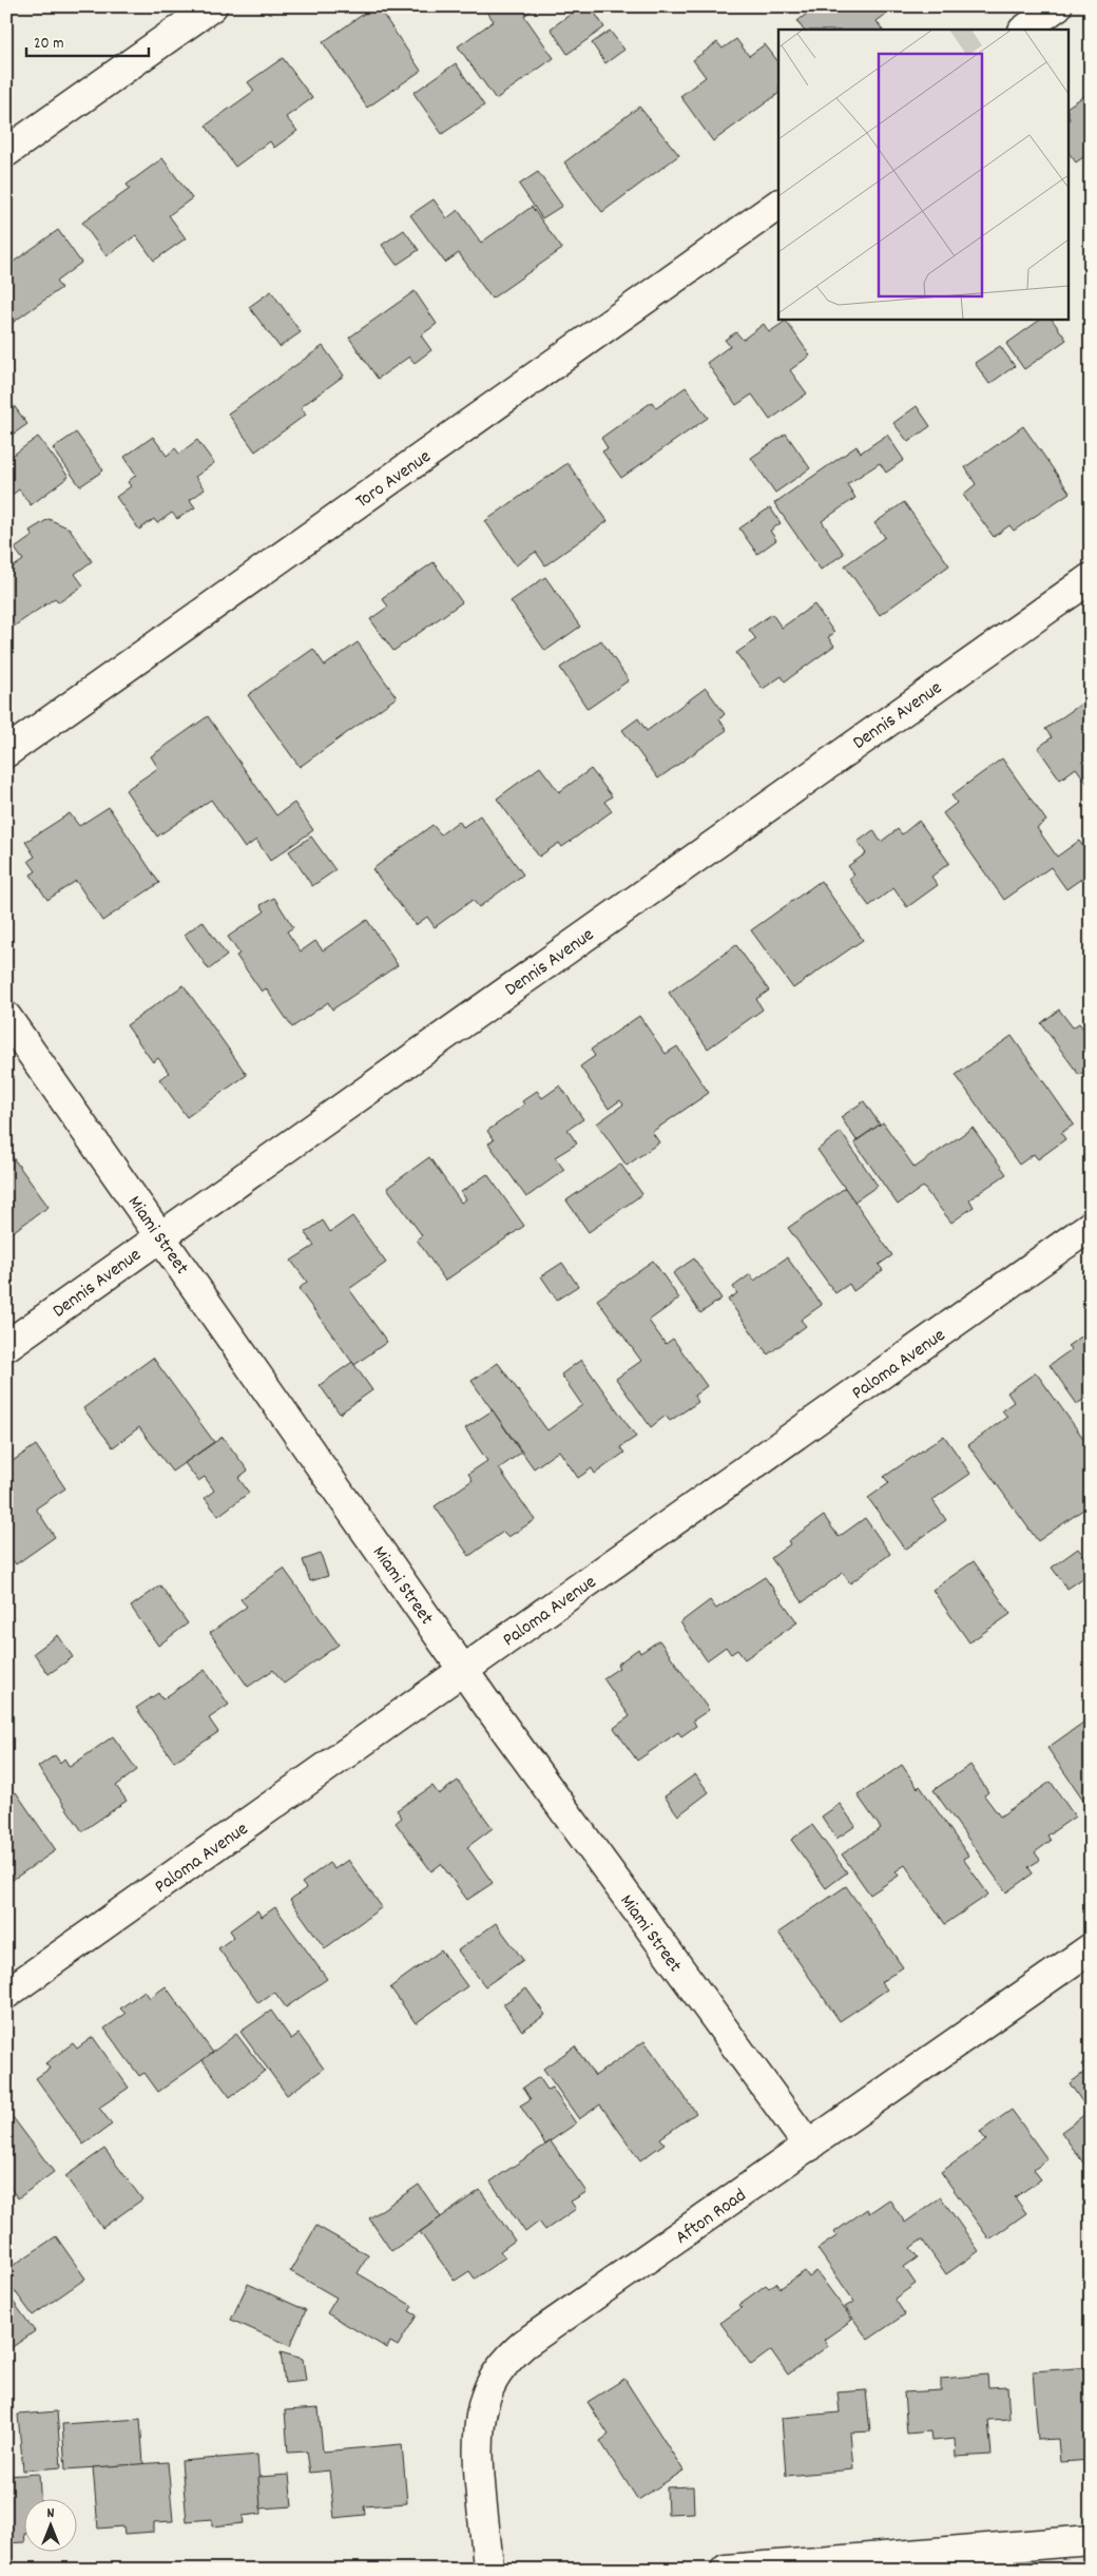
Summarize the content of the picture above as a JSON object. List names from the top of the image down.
{
  "streets": {
    "street": [
      "Toro Avenue",
      "Dennis Avenue",
      "Miami Street",
      "Paloma Avenue",
      "Afton Road"
    ]
  },
  "crossings": [
    ["Dennis Avenue", "Miami Street"],
    ["Miami Street", "Paloma Avenue"],
    ["Miami Street", "Afton Road"]
  ],
  "scale_bar": "20 m",
  "north": "top"
}
